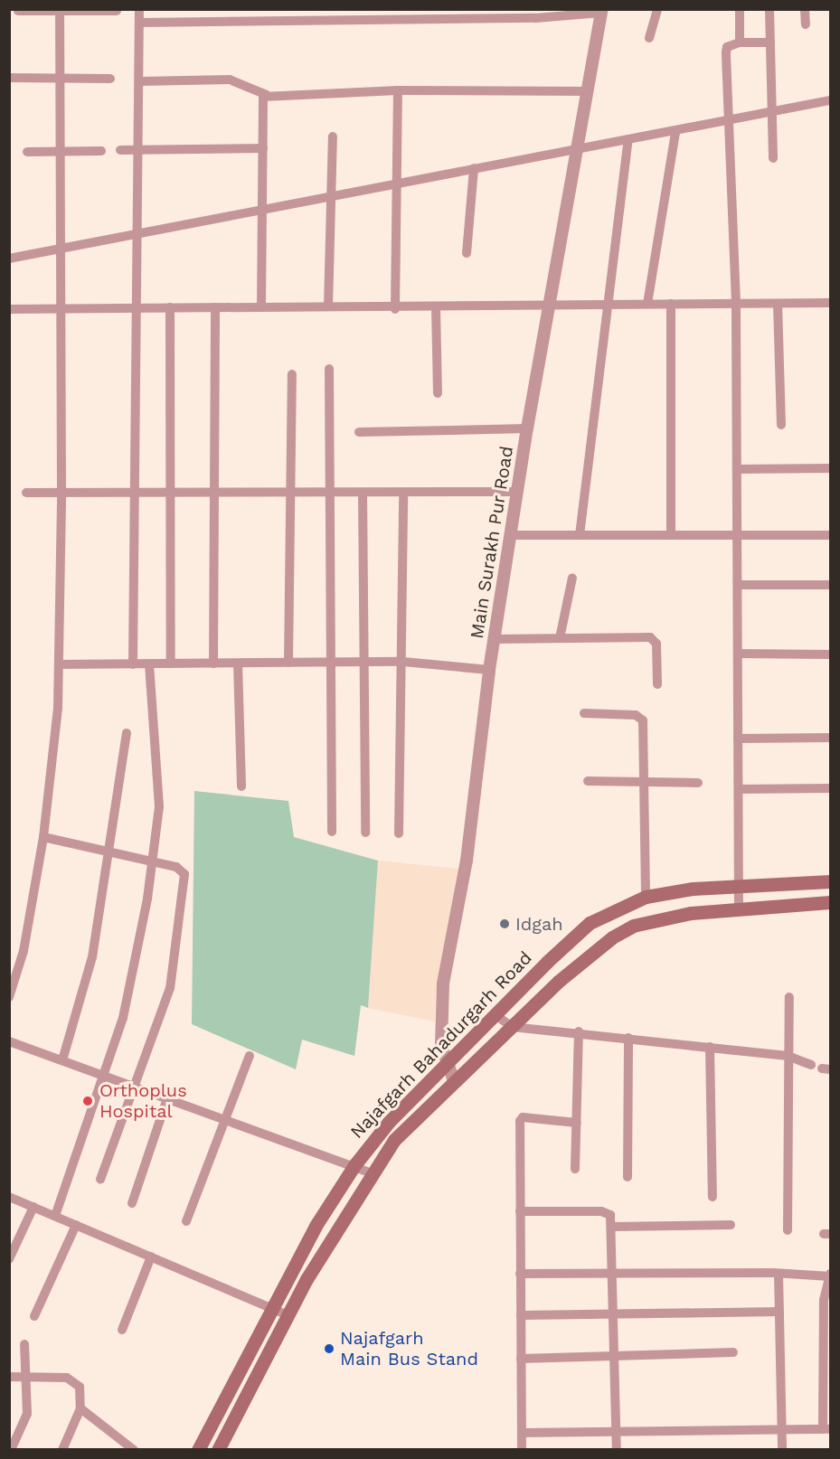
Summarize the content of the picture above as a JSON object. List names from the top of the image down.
{
  "streets": {
    "main road": ["Najafgarh Bahadurgarh Road"],
    "street": ["Main Surakh Pur Road"]
  },
  "crossings": [
    ["Main Surakh Pur Road", "Najafgarh Bahadurgarh Road"]
  ],
  "places": ["Idgah", "Orthoplus Hospital", "Najafgarh Main Bus Stand"]
}
